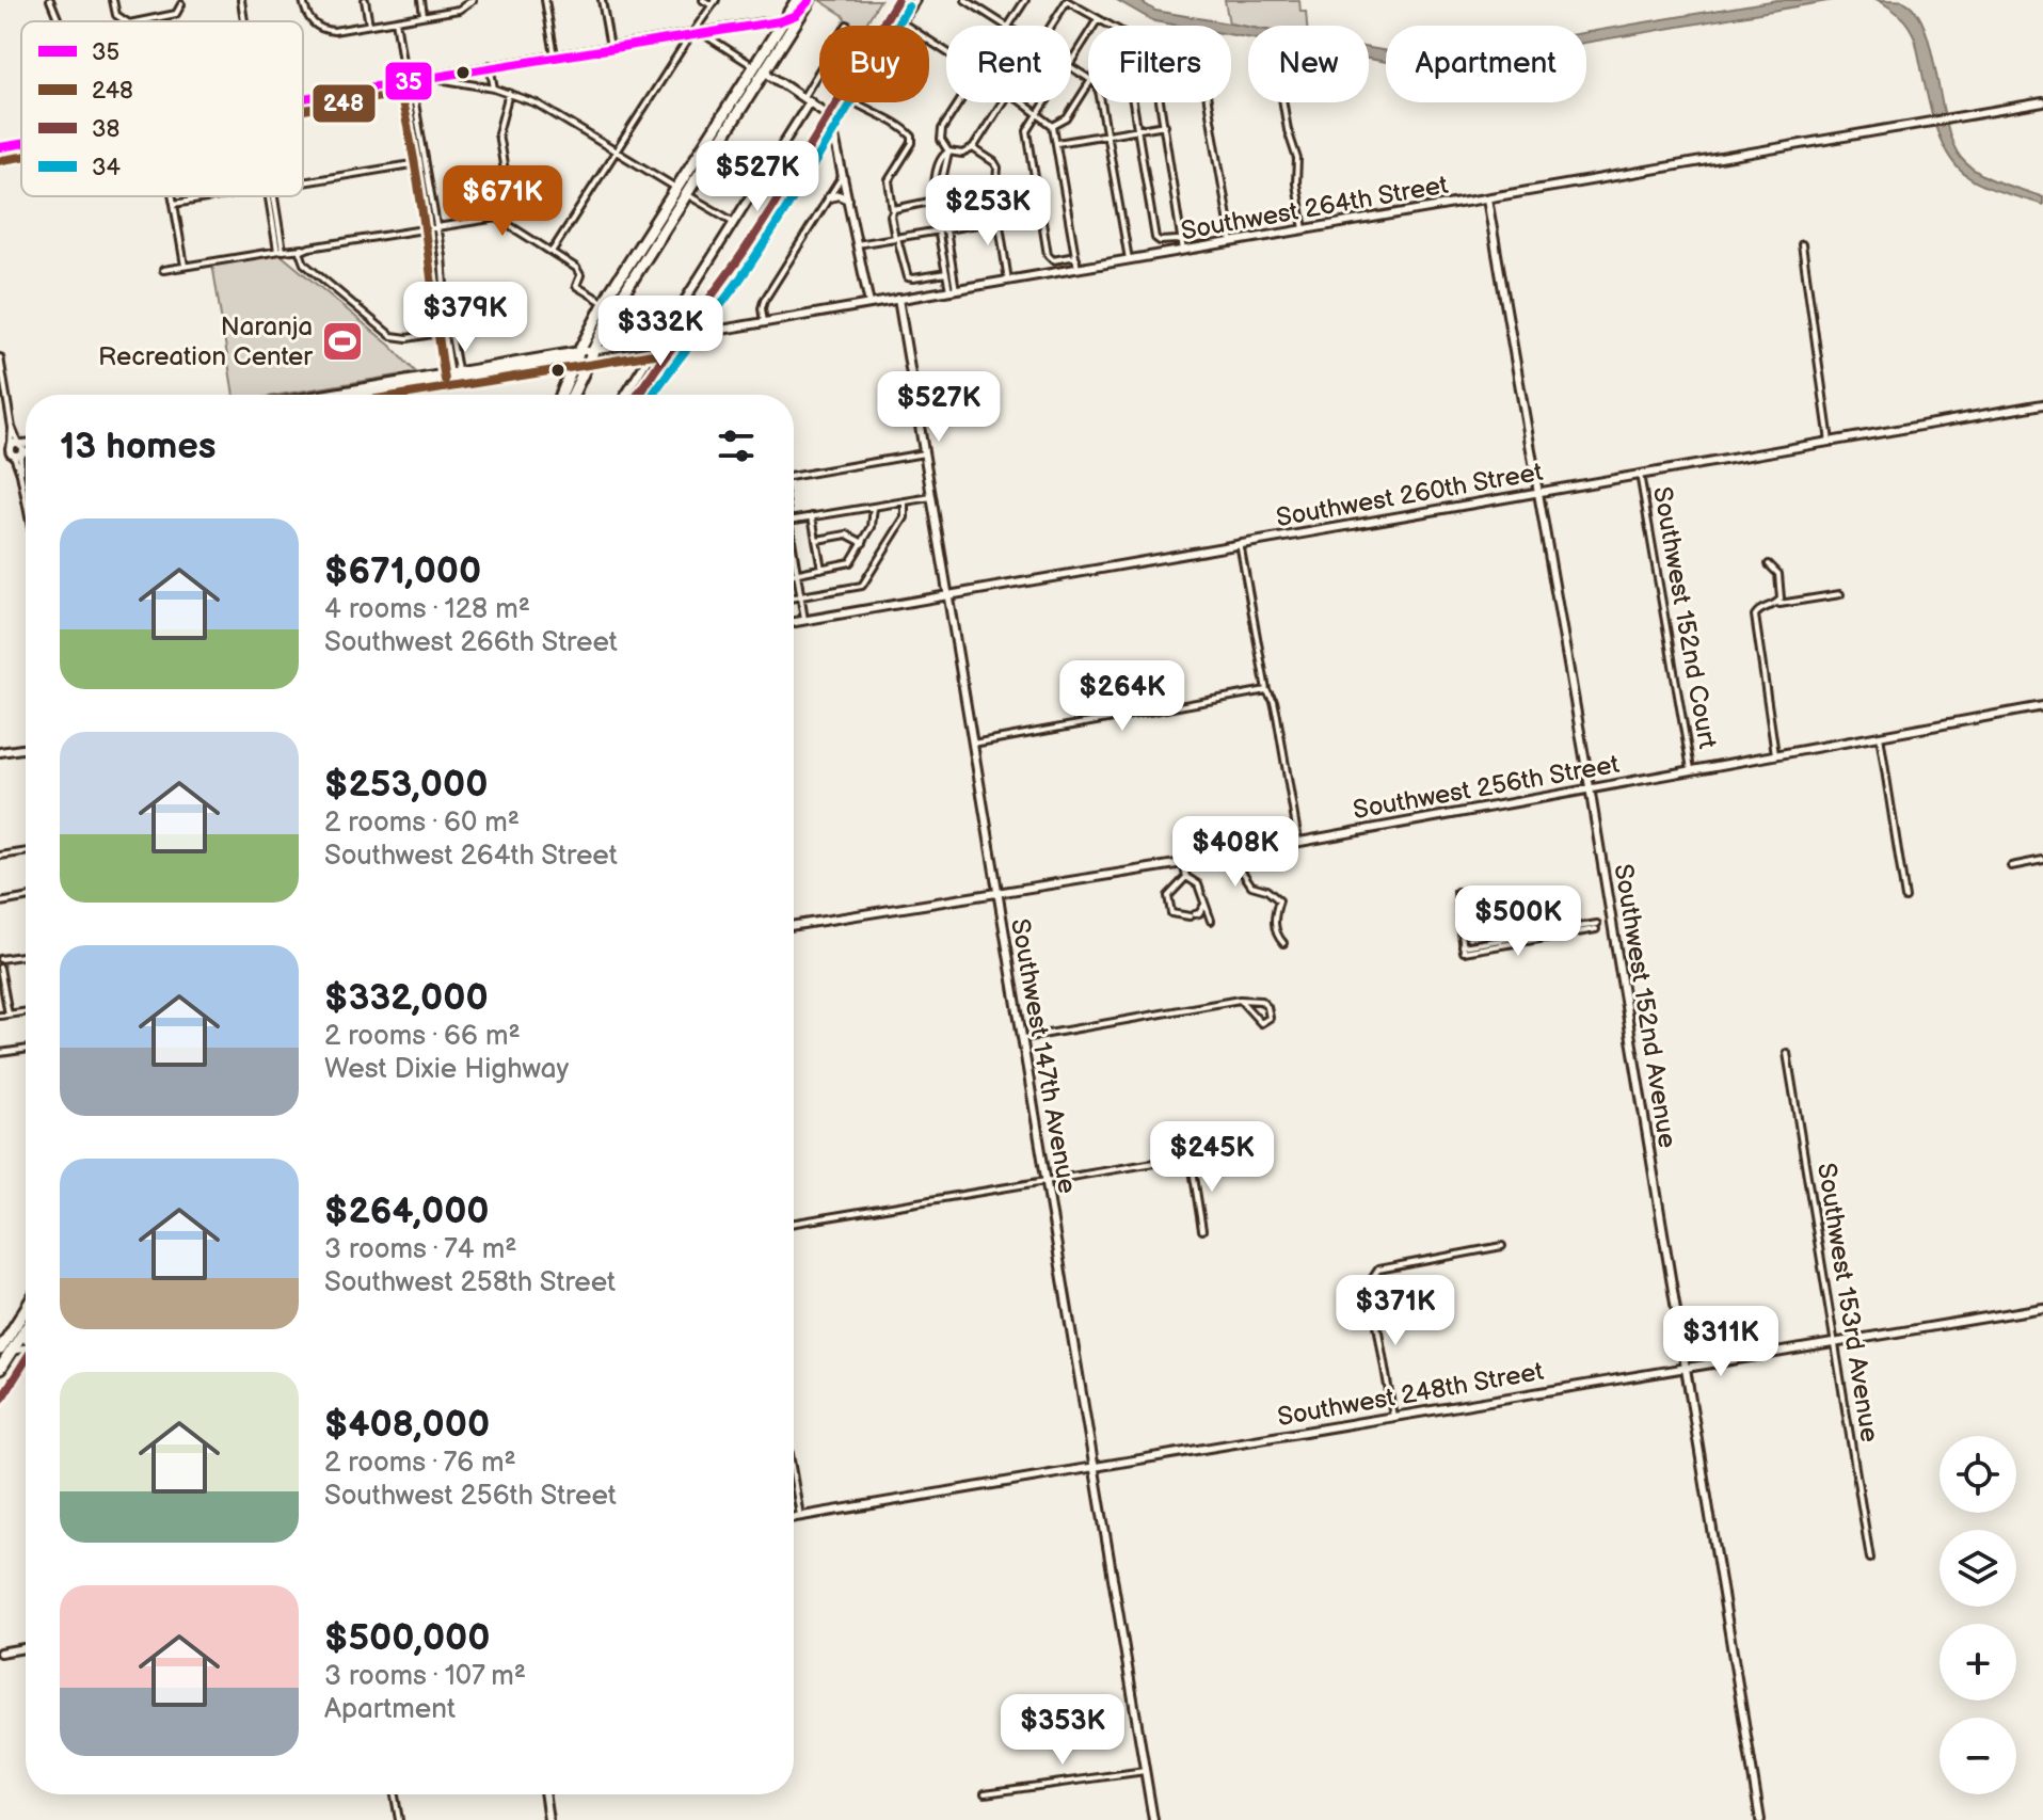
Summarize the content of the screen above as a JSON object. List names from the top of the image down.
{
  "streets": {
    "street": [
      "Southwest 264th Street",
      "Southwest 260th Street",
      "Southwest 152nd Court",
      "Southwest 256th Street",
      "Southwest 152nd Avenue",
      "Southwest 147th Avenue",
      "Southwest 153rd Avenue",
      "Southwest 248th Street"
    ]
  },
  "crossings": [
    ["Southwest 264th Street", "Southwest 152nd Avenue"],
    ["Southwest 264th Street", "Southwest 147th Avenue"],
    ["Southwest 260th Street", "Southwest 152nd Court"],
    ["Southwest 260th Street", "Southwest 152nd Avenue"],
    ["Southwest 260th Street", "Southwest 147th Avenue"],
    ["Southwest 152nd Court", "Southwest 256th Street"],
    ["Southwest 256th Street", "Southwest 152nd Avenue"],
    ["Southwest 256th Street", "Southwest 147th Avenue"],
    ["Southwest 152nd Avenue", "Southwest 248th Street"],
    ["Southwest 147th Avenue", "Southwest 248th Street"],
    ["Southwest 153rd Avenue", "Southwest 248th Street"]
  ],
  "places": {
    "sports": ["Naranja Recreation Center"]
  },
  "lines": [
    "transit line 35",
    "transit line 38",
    "transit line 34",
    "transit line 248"
  ],
  "legend": [
    "35",
    "248",
    "38",
    "34"
  ],
  "page": {
    "chip": [
      "Buy",
      "Rent",
      "Filters",
      "New",
      "Apartment"
    ],
    "price": [
      "$527K",
      "$671K",
      "$253K",
      "$379K",
      "$332K",
      "$527K",
      "$264K",
      "$408K",
      "$500K",
      "$245K",
      "$371K",
      "$311K",
      "$353K"
    ],
    "heading": "13 homes",
    "list": [
      {
        "name": "$671,000",
        "note": "4 rooms · 128 m² · Southwest 266th Street"
      },
      {
        "name": "$253,000",
        "note": "2 rooms · 60 m² · Southwest 264th Street"
      },
      {
        "name": "$332,000",
        "note": "2 rooms · 66 m² · West Dixie Highway"
      },
      {
        "name": "$264,000",
        "note": "3 rooms · 74 m² · Southwest 258th Street"
      },
      {
        "name": "$408,000",
        "note": "2 rooms · 76 m² · Southwest 256th Street"
      },
      {
        "name": "$500,000",
        "note": "3 rooms · 107 m² · Apartment"
      }
    ],
    "map_buttons": ["+", "−"]
  }
}
